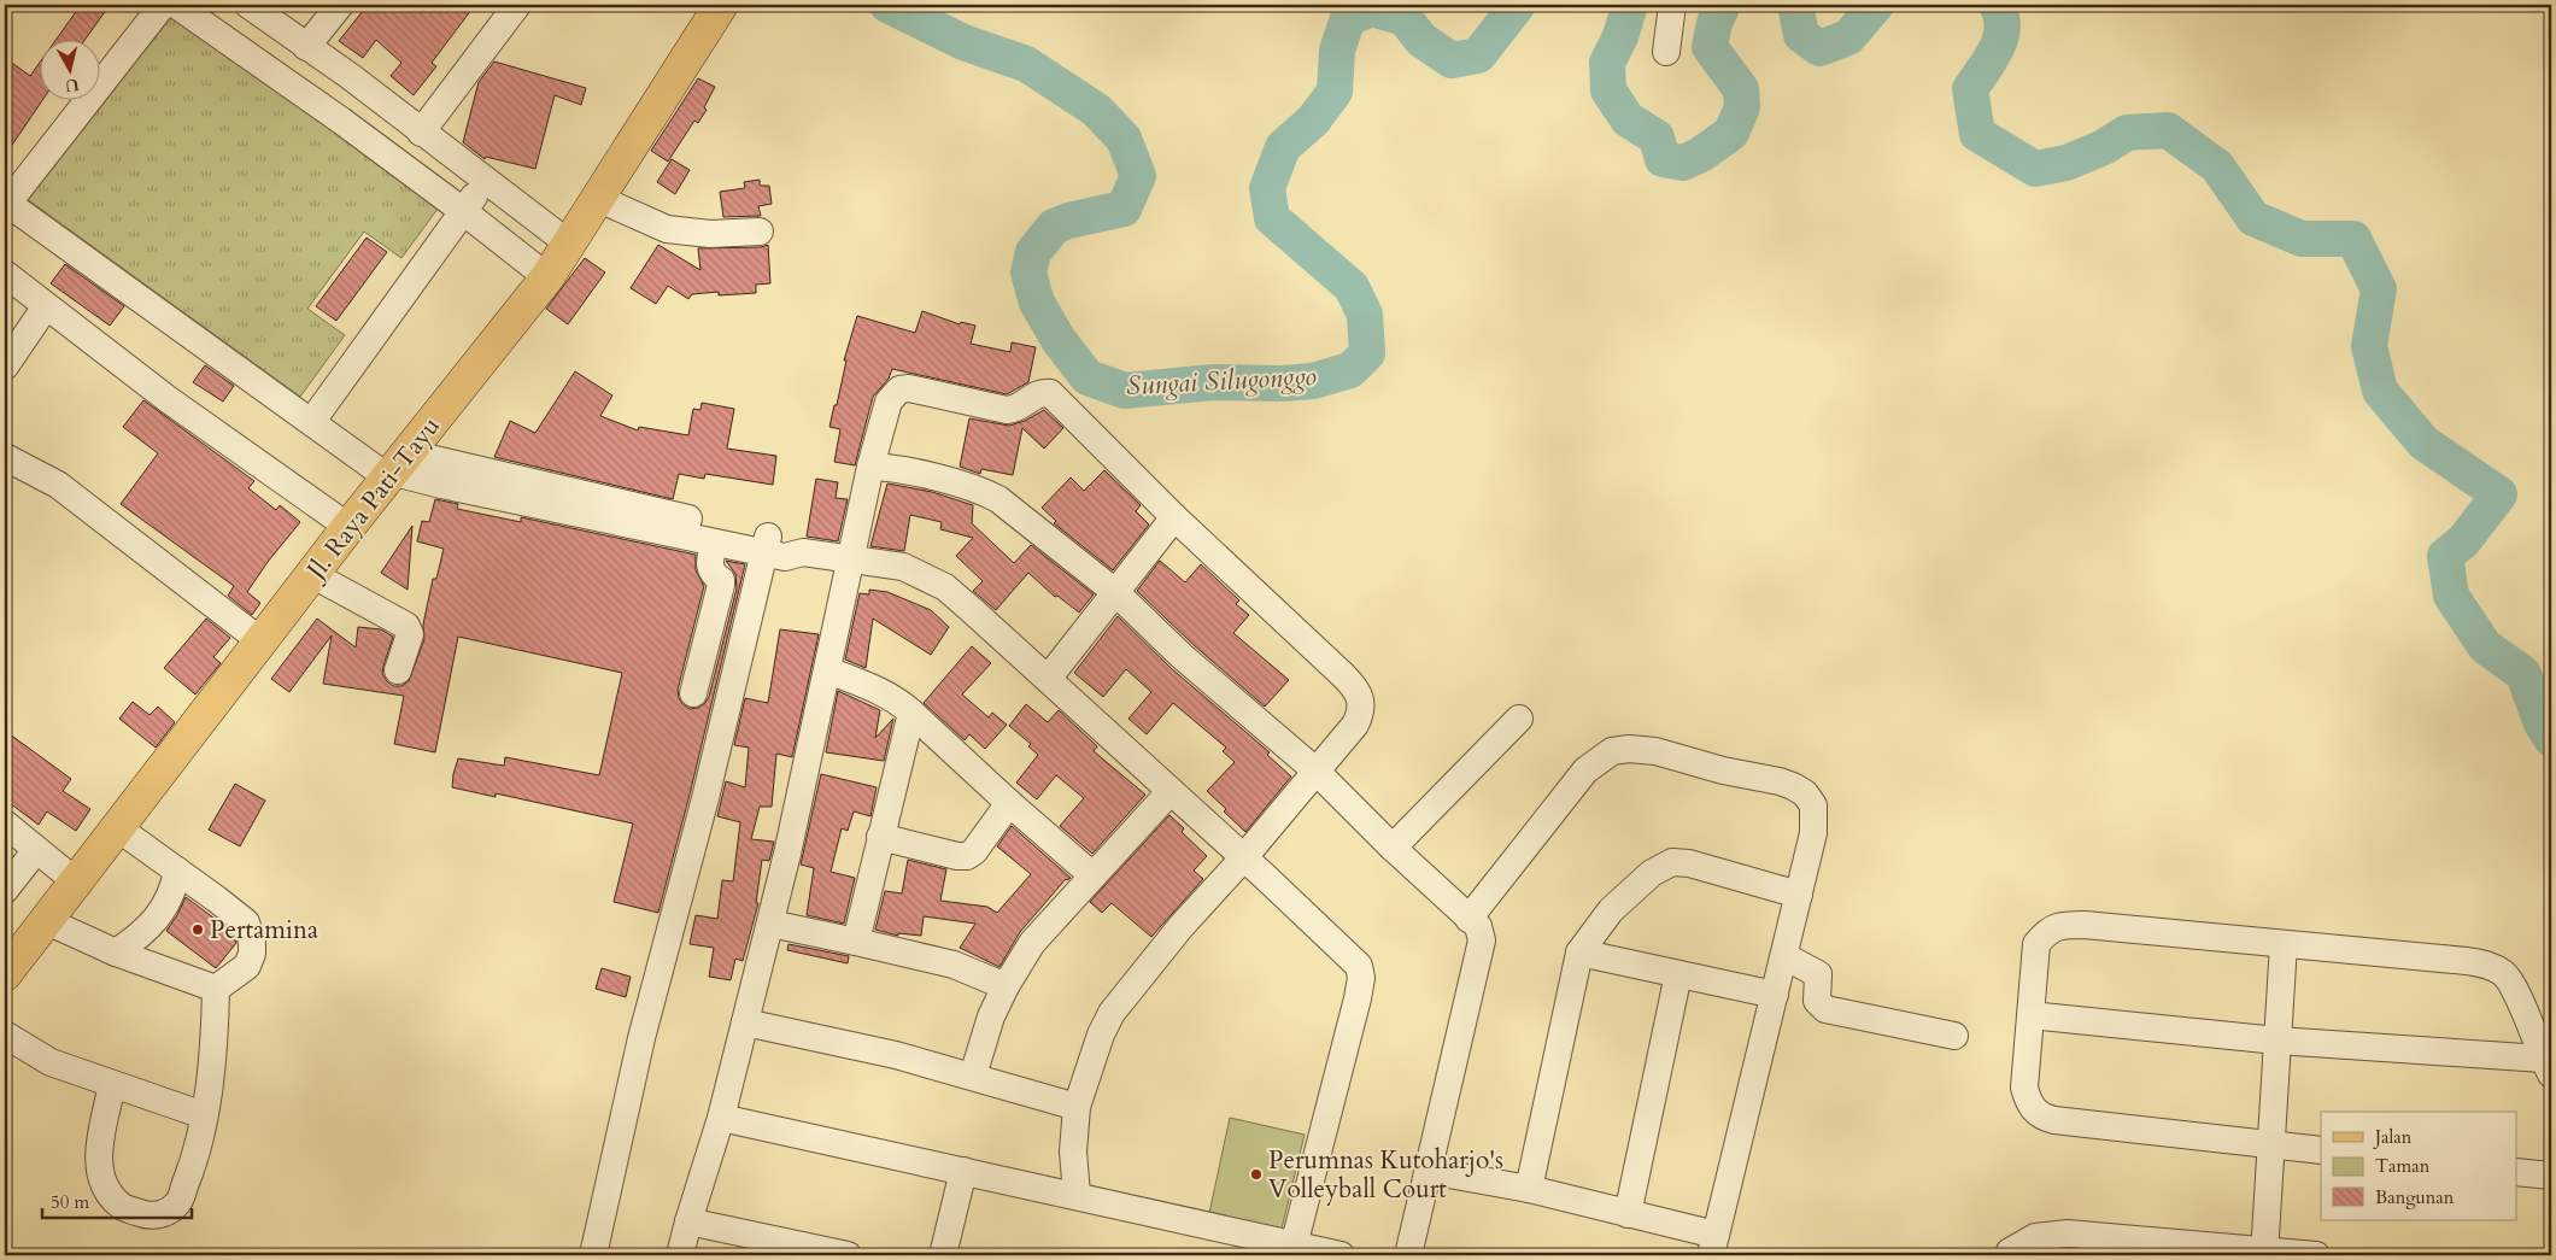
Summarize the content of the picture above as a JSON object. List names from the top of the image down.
{
  "streets": {
    "main road": ["Jl. Raya Pati-Tayu"]
  },
  "water": ["Sungai Silugonggo"],
  "places": ["Pertamina", "Perumnas Kutoharjo's Volleyball Court"],
  "legend": ["Jalan", "Taman", "Bangunan"],
  "scale_bar": "50 m",
  "north": "bottom"
}
